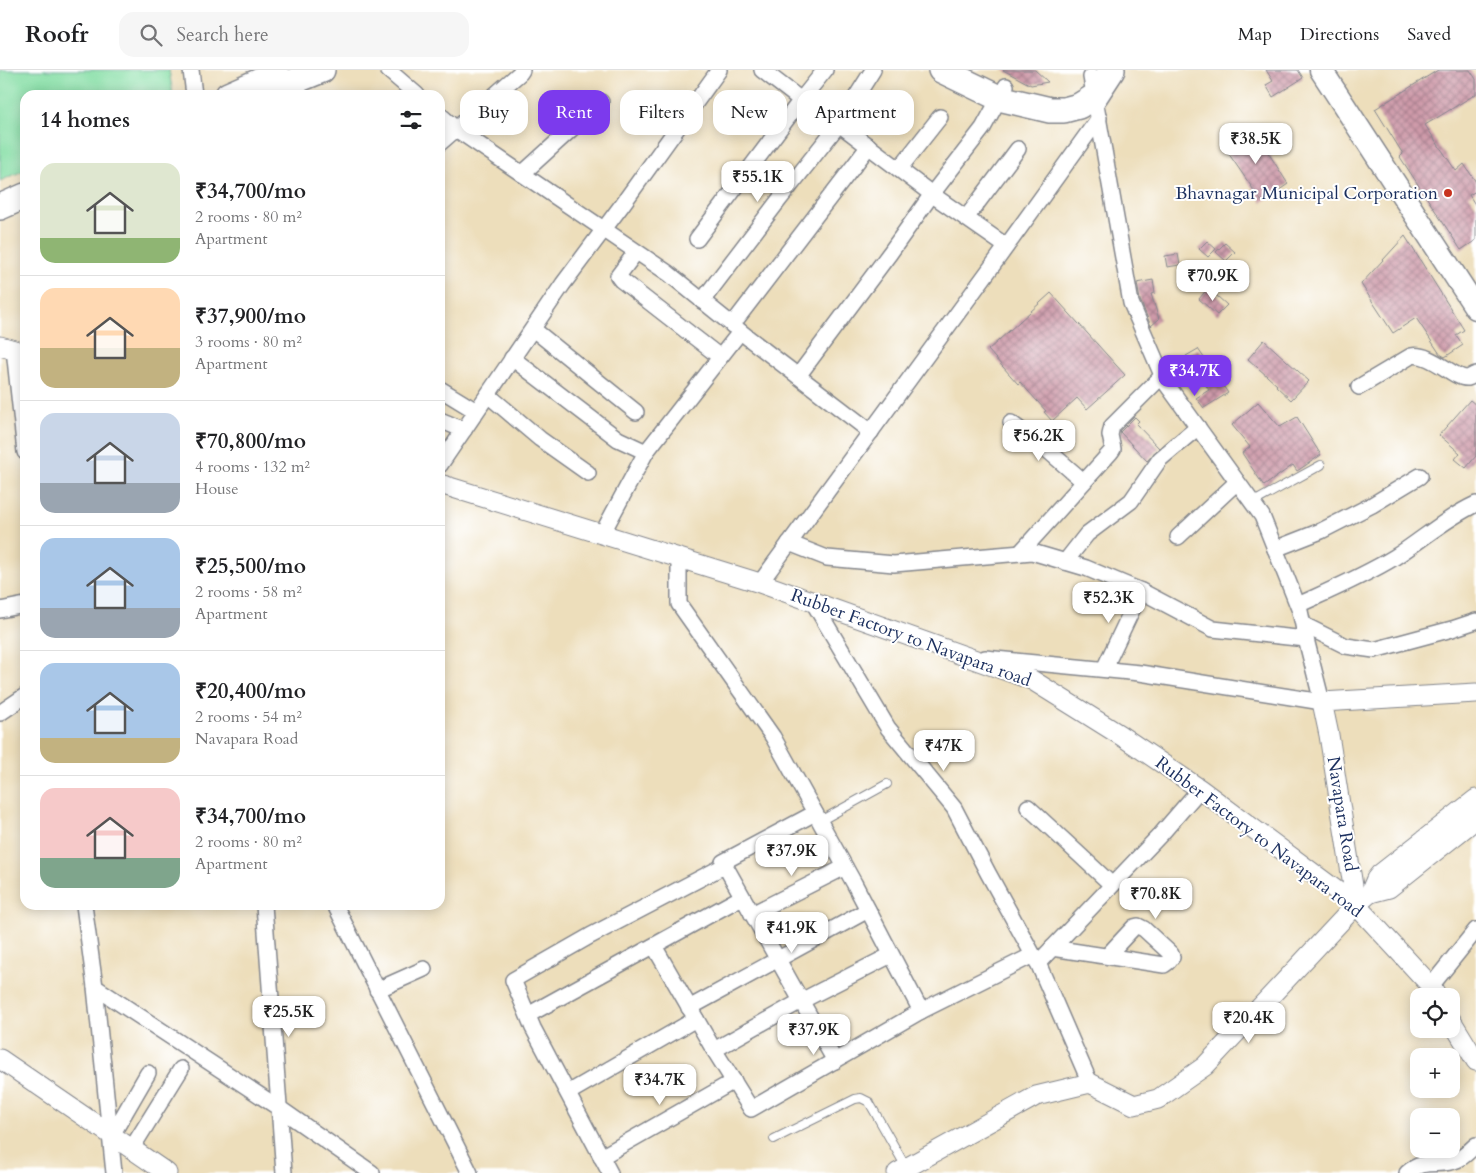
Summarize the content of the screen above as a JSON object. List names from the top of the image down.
{
  "streets": {
    "street": ["Rubber Factory to Navapara road", "Navapara Road"]
  },
  "crossings": [
    ["Rubber Factory to Navapara road", "Navapara Road"]
  ],
  "places": ["Bhavnagar Municipal Corporation"],
  "page": {
    "header": "Roofr",
    "search": "Search here",
    "nav": ["Map", "Directions", "Saved"],
    "chip": [
      "Buy",
      "Rent",
      "Filters",
      "New",
      "Apartment"
    ],
    "heading": "14 homes",
    "price": [
      "₹38.5K",
      "₹55.1K",
      "₹70.9K",
      "₹34.7K",
      "₹56.2K",
      "₹52.3K",
      "₹47K",
      "₹37.9K",
      "₹70.8K",
      "₹41.9K",
      "₹25.5K",
      "₹20.4K",
      "₹37.9K",
      "₹34.7K"
    ],
    "list": [
      {
        "name": "₹34,700/mo",
        "note": "2 rooms · 80 m² · Apartment"
      },
      {
        "name": "₹37,900/mo",
        "note": "3 rooms · 80 m² · Apartment"
      },
      {
        "name": "₹70,800/mo",
        "note": "4 rooms · 132 m² · House"
      },
      {
        "name": "₹25,500/mo",
        "note": "2 rooms · 58 m² · Apartment"
      },
      {
        "name": "₹20,400/mo",
        "note": "2 rooms · 54 m² · Navapara Road"
      },
      {
        "name": "₹34,700/mo",
        "note": "2 rooms · 80 m² · Apartment"
      }
    ],
    "map_buttons": ["+", "−"]
  }
}
